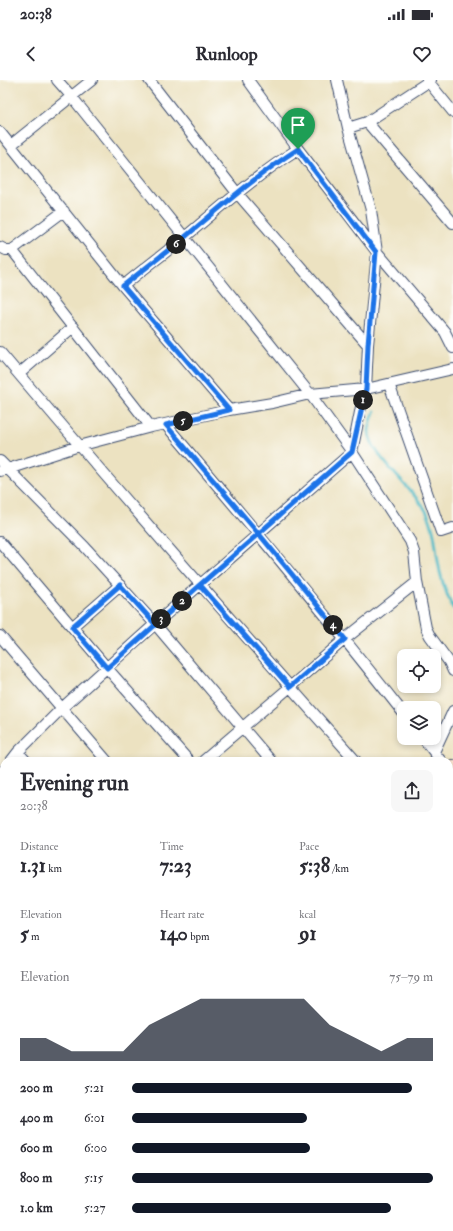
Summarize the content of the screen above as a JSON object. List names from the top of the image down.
{
  "page": {
    "status": "20:38",
    "header": "Runloop",
    "pins": [
      "6",
      "1",
      "5",
      "2",
      "3",
      "4"
    ],
    "heading": ["Evening run", "20:38"],
    "stats": [
      ["Distance", "1.31 km"],
      ["Time", "7:23"],
      ["Pace", "5:38 /km"],
      ["Elevation", "5 m"],
      ["Heart rate", "140 bpm"],
      ["kcal", "91"]
    ],
    "chart": ["Elevation", "75–79 m"],
    "list": [
      {
        "name": "200 m",
        "note": "5:21"
      },
      {
        "name": "400 m",
        "note": "6:01"
      },
      {
        "name": "600 m",
        "note": "6:00"
      },
      {
        "name": "800 m",
        "note": "5:15"
      },
      {
        "name": "1.0 km",
        "note": "5:27"
      }
    ]
  }
}
